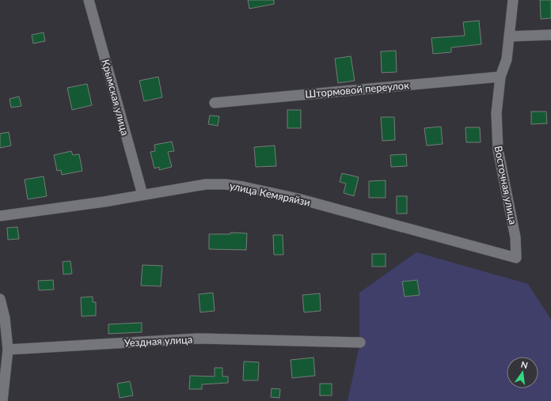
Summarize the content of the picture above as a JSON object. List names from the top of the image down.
{
  "streets": {
    "street": [
      "Штормовой переулок",
      "Крымская улица",
      "Восточная улица",
      "улица Кемяряйзи",
      "Уездная улица"
    ]
  },
  "crossings": [
    ["Штормовой переулок", "Восточная улица"],
    ["Крымская улица", "улица Кемяряйзи"],
    ["Восточная улица", "улица Кемяряйзи"]
  ],
  "north": "top"
}
